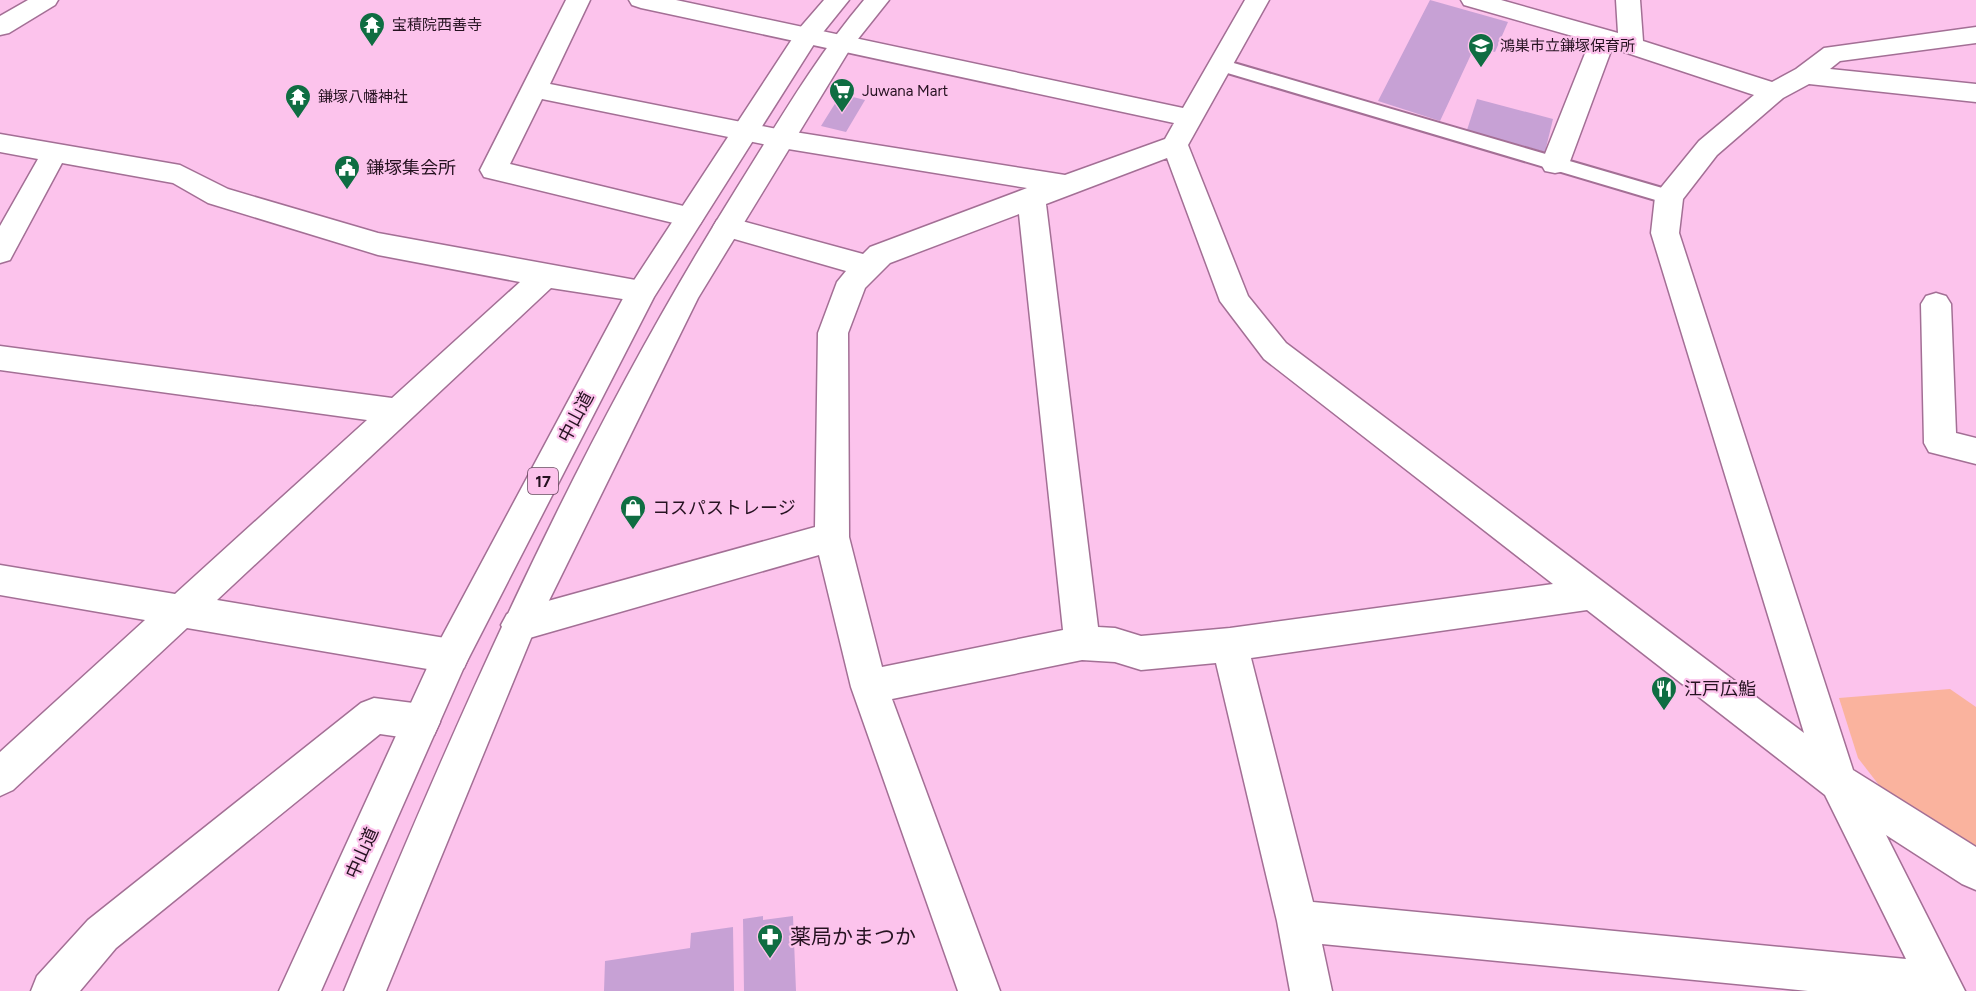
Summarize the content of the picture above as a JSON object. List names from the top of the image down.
{
  "streets": {
    "main road": ["中山道", "17"]
  },
  "places": {
    "temple": ["宝積院西善寺", "鎌塚八幡神社"],
    "school or university": ["鴻巣市立鎌塚保育所"],
    "supermarket": ["Juwana Mart"],
    "public building": ["鎌塚集会所"],
    "shop": ["コスパストレージ"],
    "restaurant": ["江戸広鮨"],
    "pharmacy": ["薬局かまつか"]
  }
}
